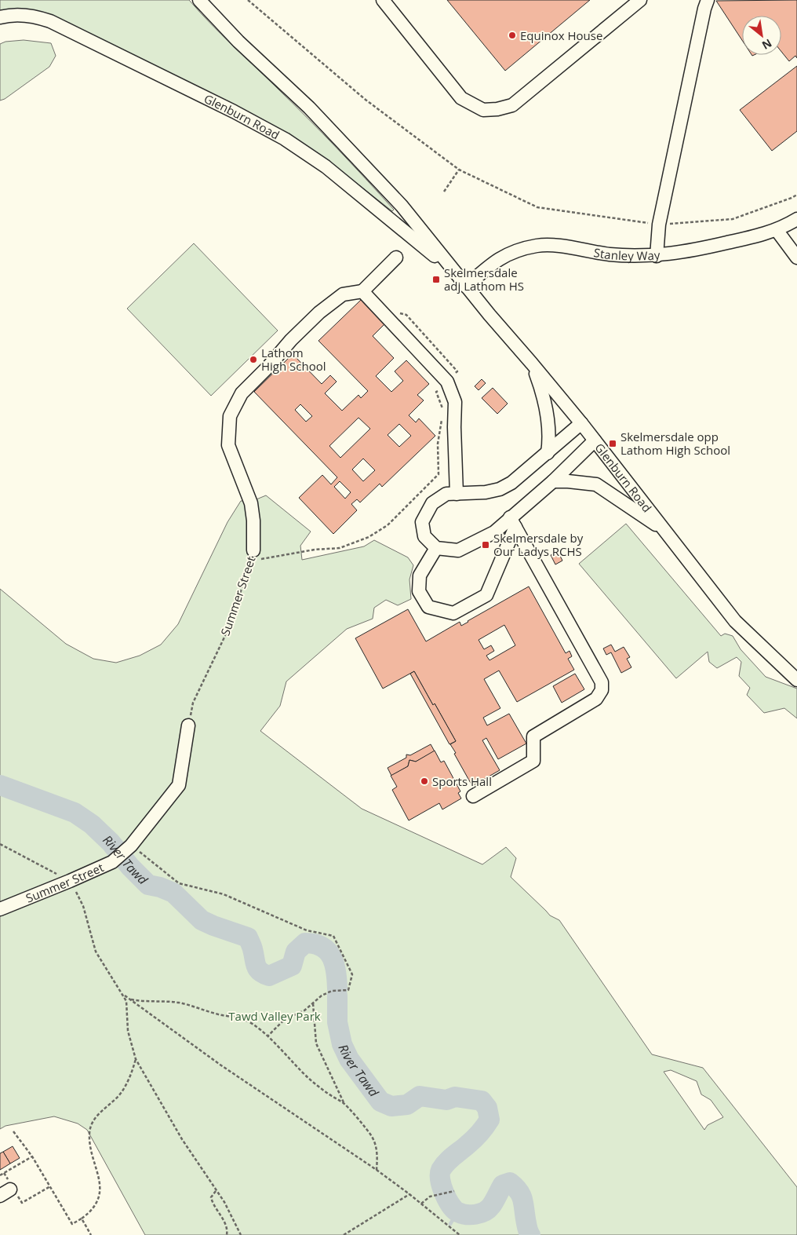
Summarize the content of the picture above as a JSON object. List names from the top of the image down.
{
  "streets": {
    "street": ["Glenburn Road", "Stanley Way", "Summer Street"]
  },
  "crossings": [
    ["Glenburn Road", "Stanley Way"]
  ],
  "water": ["River Tawd"],
  "parks": ["Tawd Valley Park"],
  "places": {
    "other": ["Equinox House", "Lathom High School", "Sports Hall"],
    "transit": ["Skelmersdale adj Lathom HS", "Skelmersdale opp Lathom High School", "Skelmersdale by Our Ladys RCHS"]
  },
  "north": "bottom right"
}
